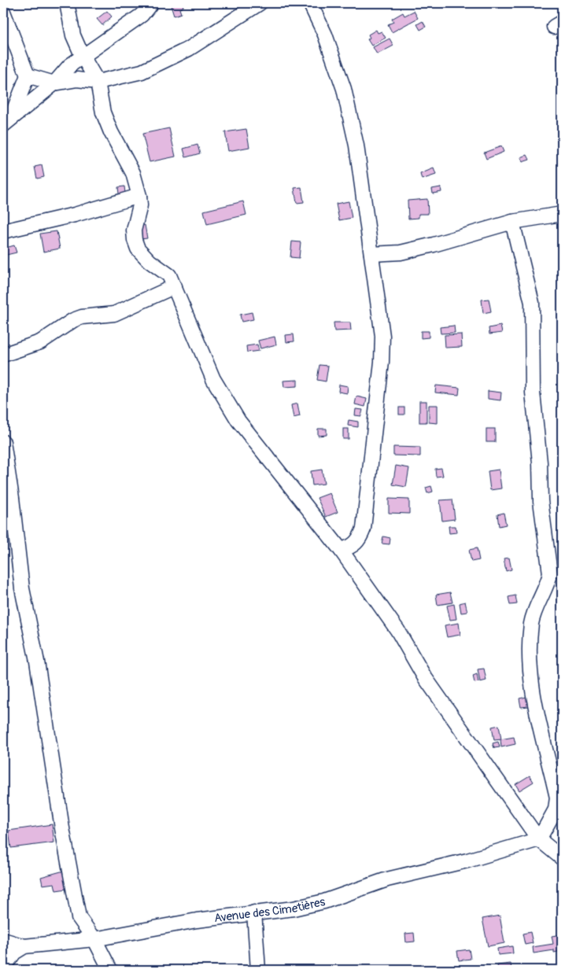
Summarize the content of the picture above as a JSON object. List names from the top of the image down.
{
  "streets": {
    "street": ["Avenue des Cimetières"]
  }
}
